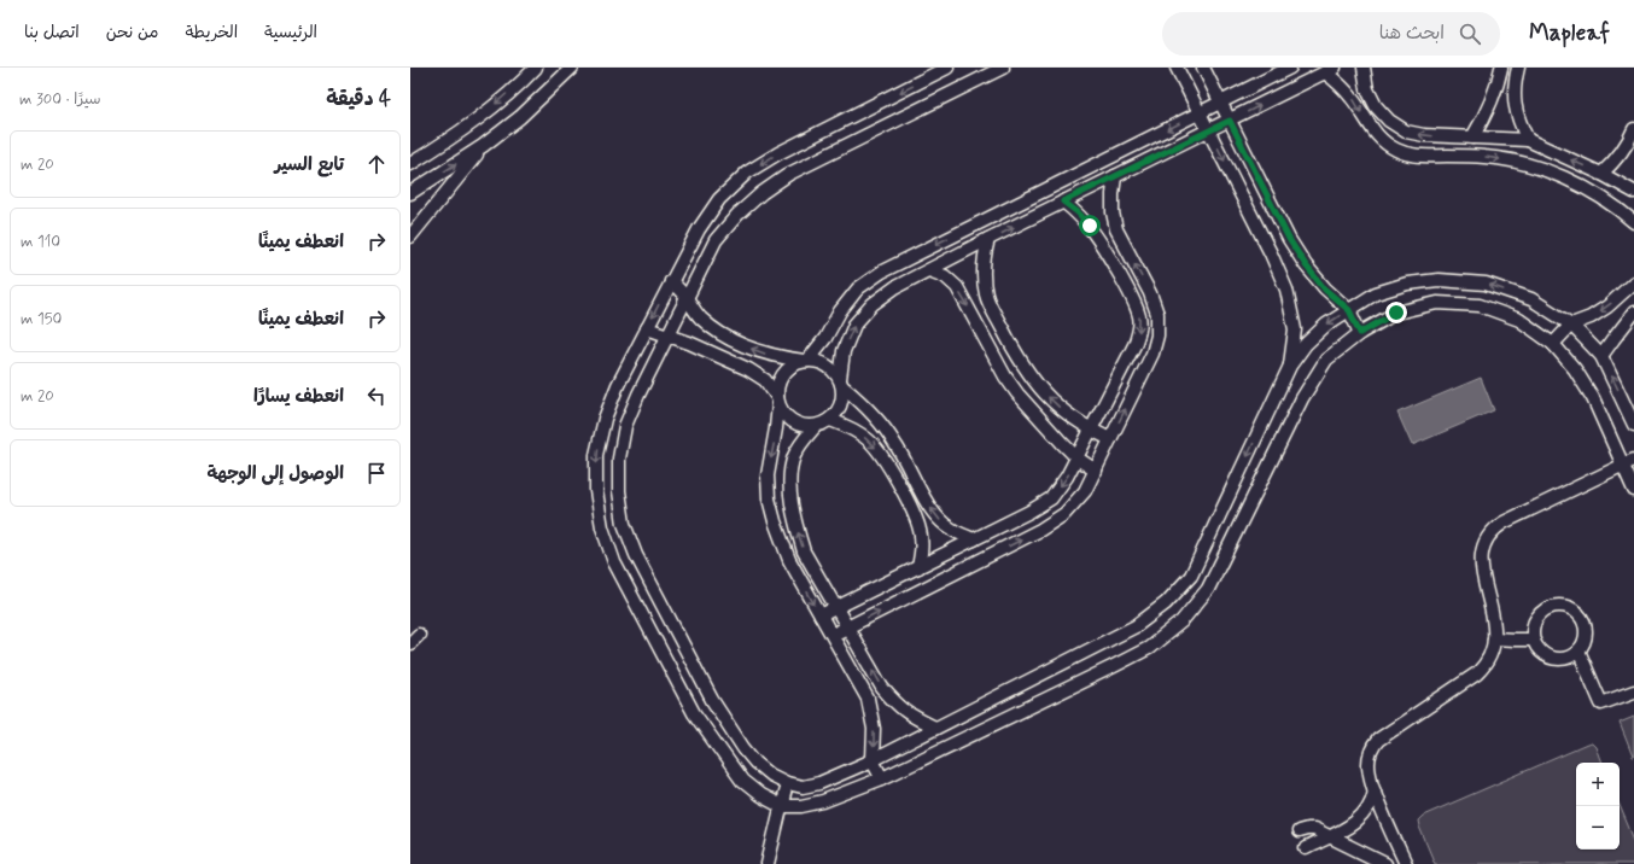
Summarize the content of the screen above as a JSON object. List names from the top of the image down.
{
  "page": {
    "header": "Mapleaf",
    "search": "ابحث هنا",
    "nav": [
      "الرئيسية",
      "الخريطة",
      "من نحن",
      "اتصل بنا"
    ],
    "heading": ["4 دقيقة", "سيرًا · 300 m"],
    "list": [
      ["تابع السير", "20 m"],
      ["انعطف يمينًا", "110 m"],
      ["انعطف يمينًا", "150 m"],
      ["انعطف يسارًا", "20 m"],
      "الوصول إلى الوجهة"
    ],
    "map_buttons": ["+", "−"]
  }
}
